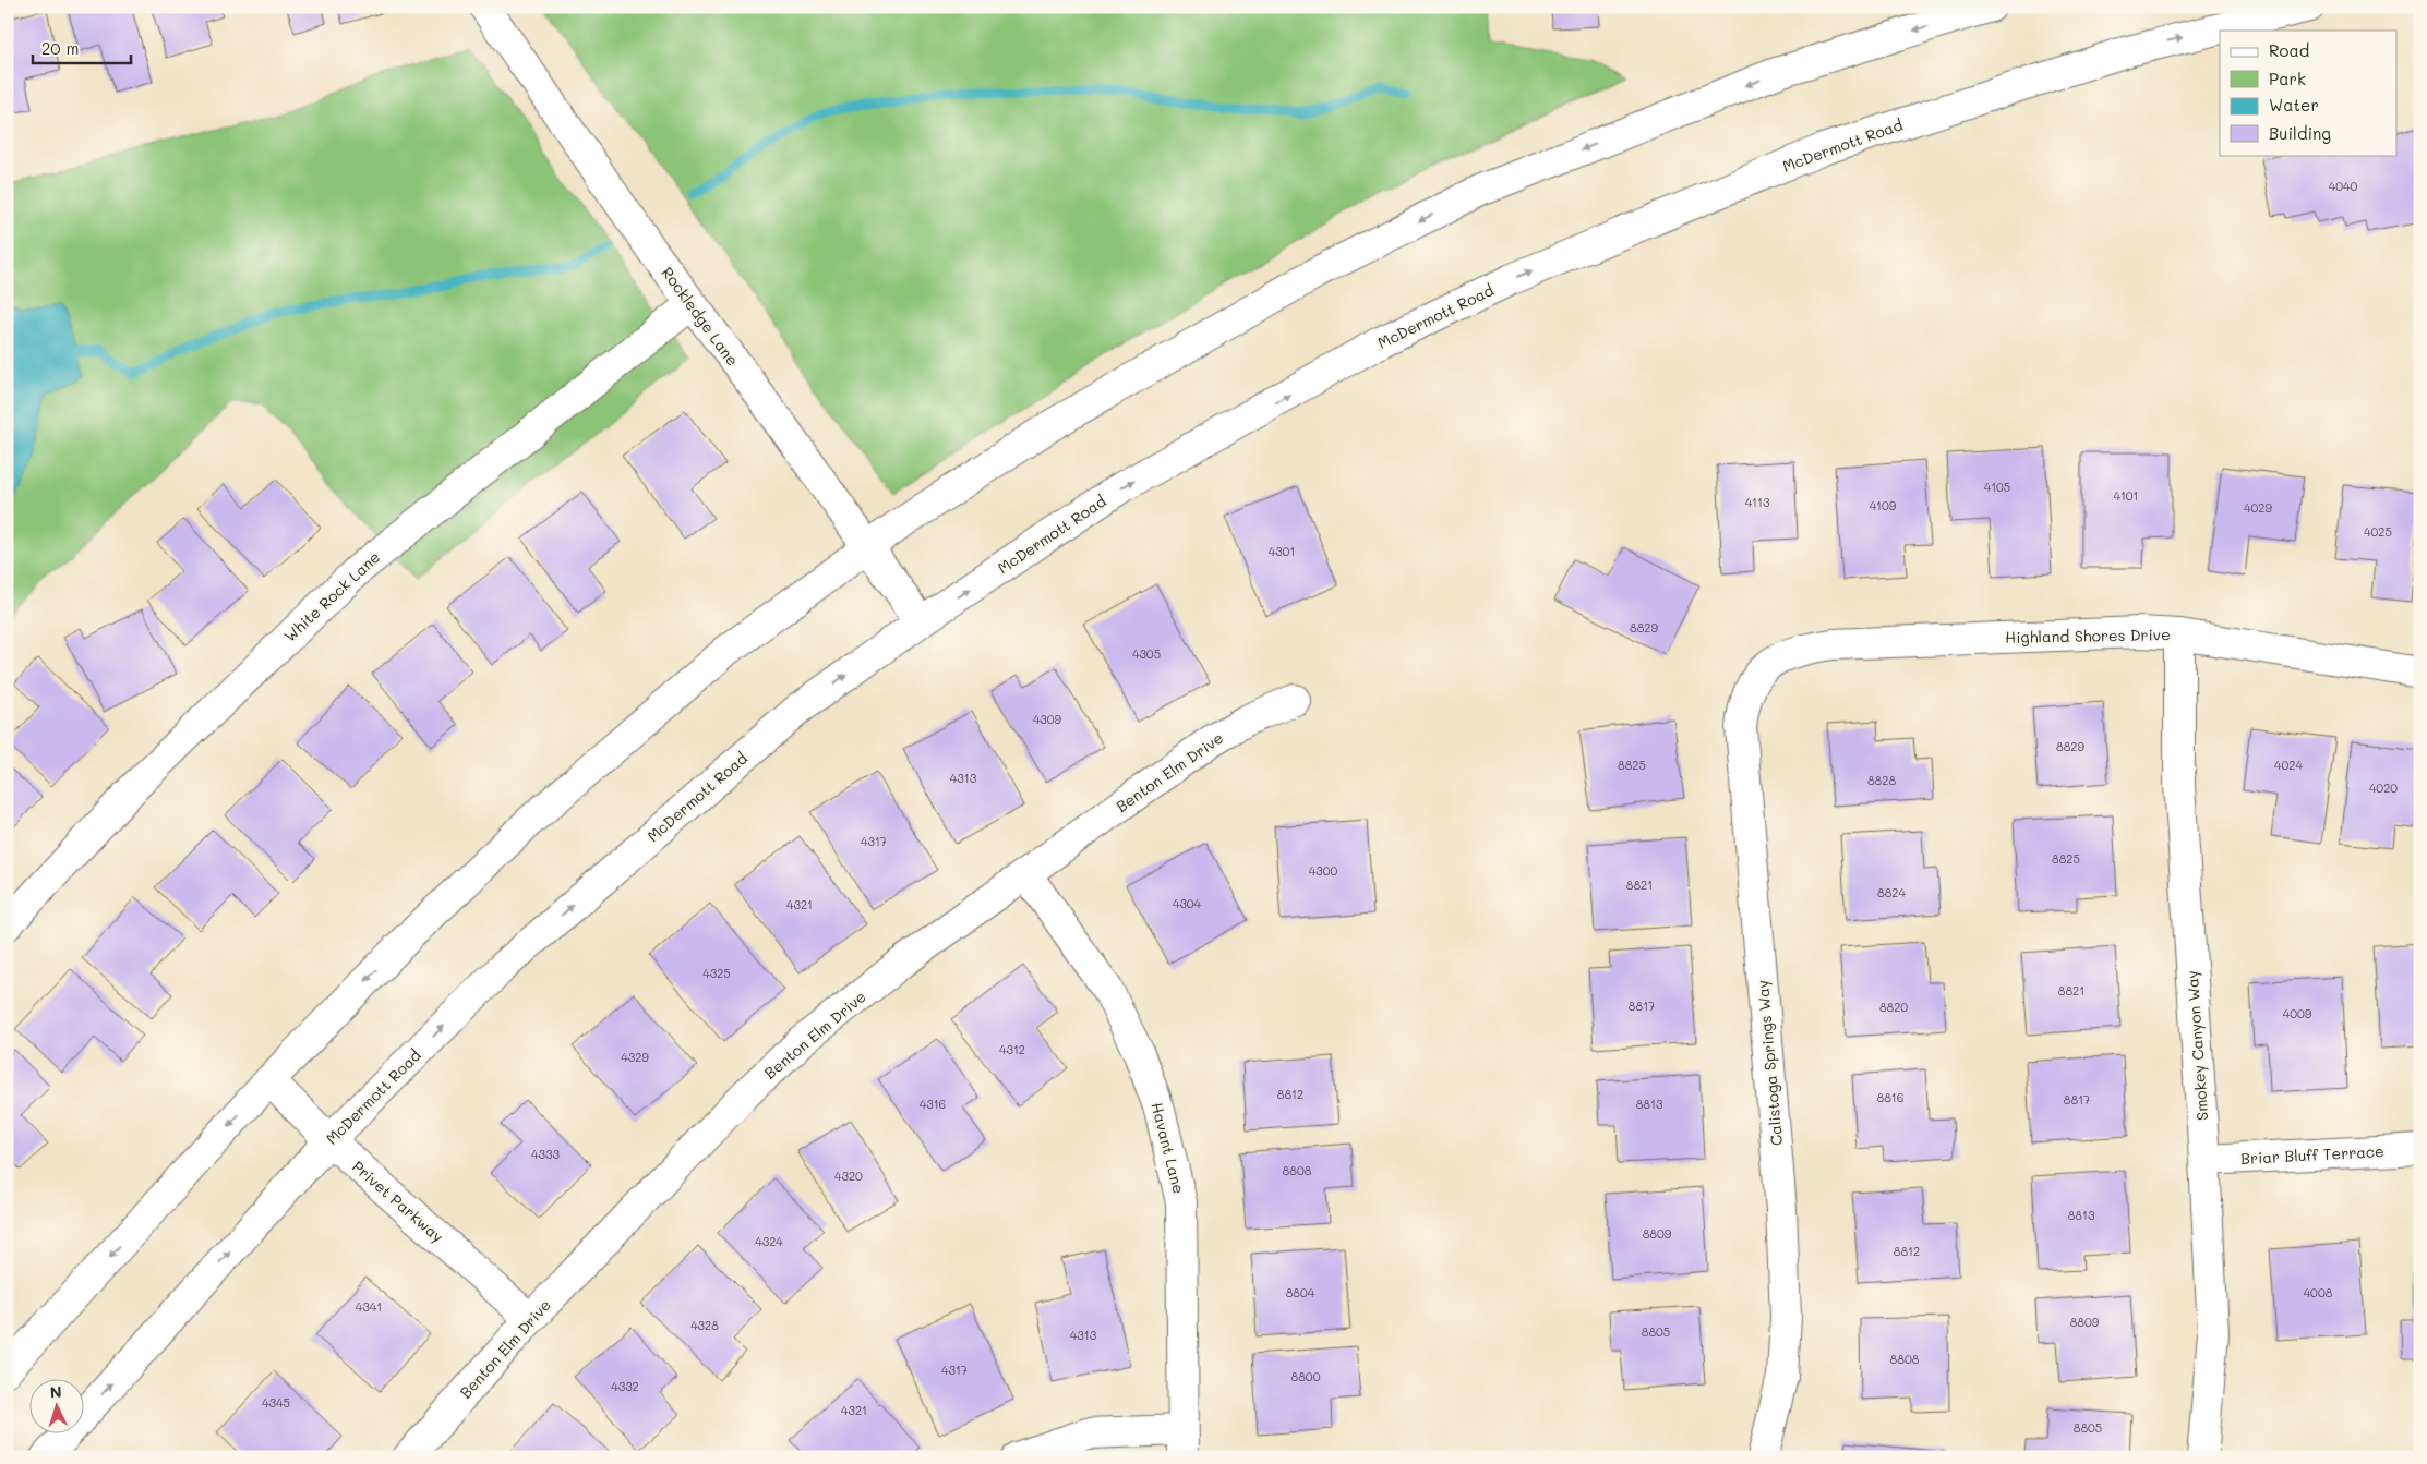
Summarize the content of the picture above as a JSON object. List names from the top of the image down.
{
  "streets": {
    "street": [
      "McDermott Road",
      "Rockledge Lane",
      "White Rock Lane",
      "Highland Shores Drive",
      "Benton Elm Drive",
      "Smokey Canyon Way",
      "Calistoga Springs Way",
      "Havant Lane",
      "Briar Bluff Terrace",
      "Privet Parkway"
    ]
  },
  "crossings": [
    ["McDermott Road", "Rockledge Lane"],
    ["McDermott Road", "Privet Parkway"],
    ["Rockledge Lane", "White Rock Lane"],
    ["Highland Shores Drive", "Smokey Canyon Way"],
    ["Highland Shores Drive", "Calistoga Springs Way"],
    ["Benton Elm Drive", "Havant Lane"],
    ["Benton Elm Drive", "Privet Parkway"],
    ["Smokey Canyon Way", "Briar Bluff Terrace"]
  ],
  "house_numbers": [
    "4040",
    "4105",
    "4101",
    "4113",
    "4109",
    "4029",
    "4025",
    "4301",
    "8829",
    "4305",
    "4309",
    "8829",
    "8825",
    "4024",
    "4313",
    "8828",
    "4020",
    "4317",
    "8825",
    "4300",
    "8821",
    "8824",
    "4304",
    "4321",
    "4325",
    "8821",
    "8817",
    "8820",
    "4009",
    "4312",
    "4329",
    "8812",
    "8816",
    "8817",
    "4316",
    "8813",
    "4333",
    "8808",
    "4320",
    "8813",
    "8809",
    "4324",
    "8812",
    "8804",
    "4008",
    "4341",
    "8809",
    "4328",
    "8805",
    "4313",
    "8808",
    "4317",
    "8800",
    "4332",
    "4345",
    "4321",
    "8805"
  ],
  "legend": [
    "Road",
    "Park",
    "Water",
    "Building"
  ],
  "scale_bar": "20 m",
  "north": "top"
}
